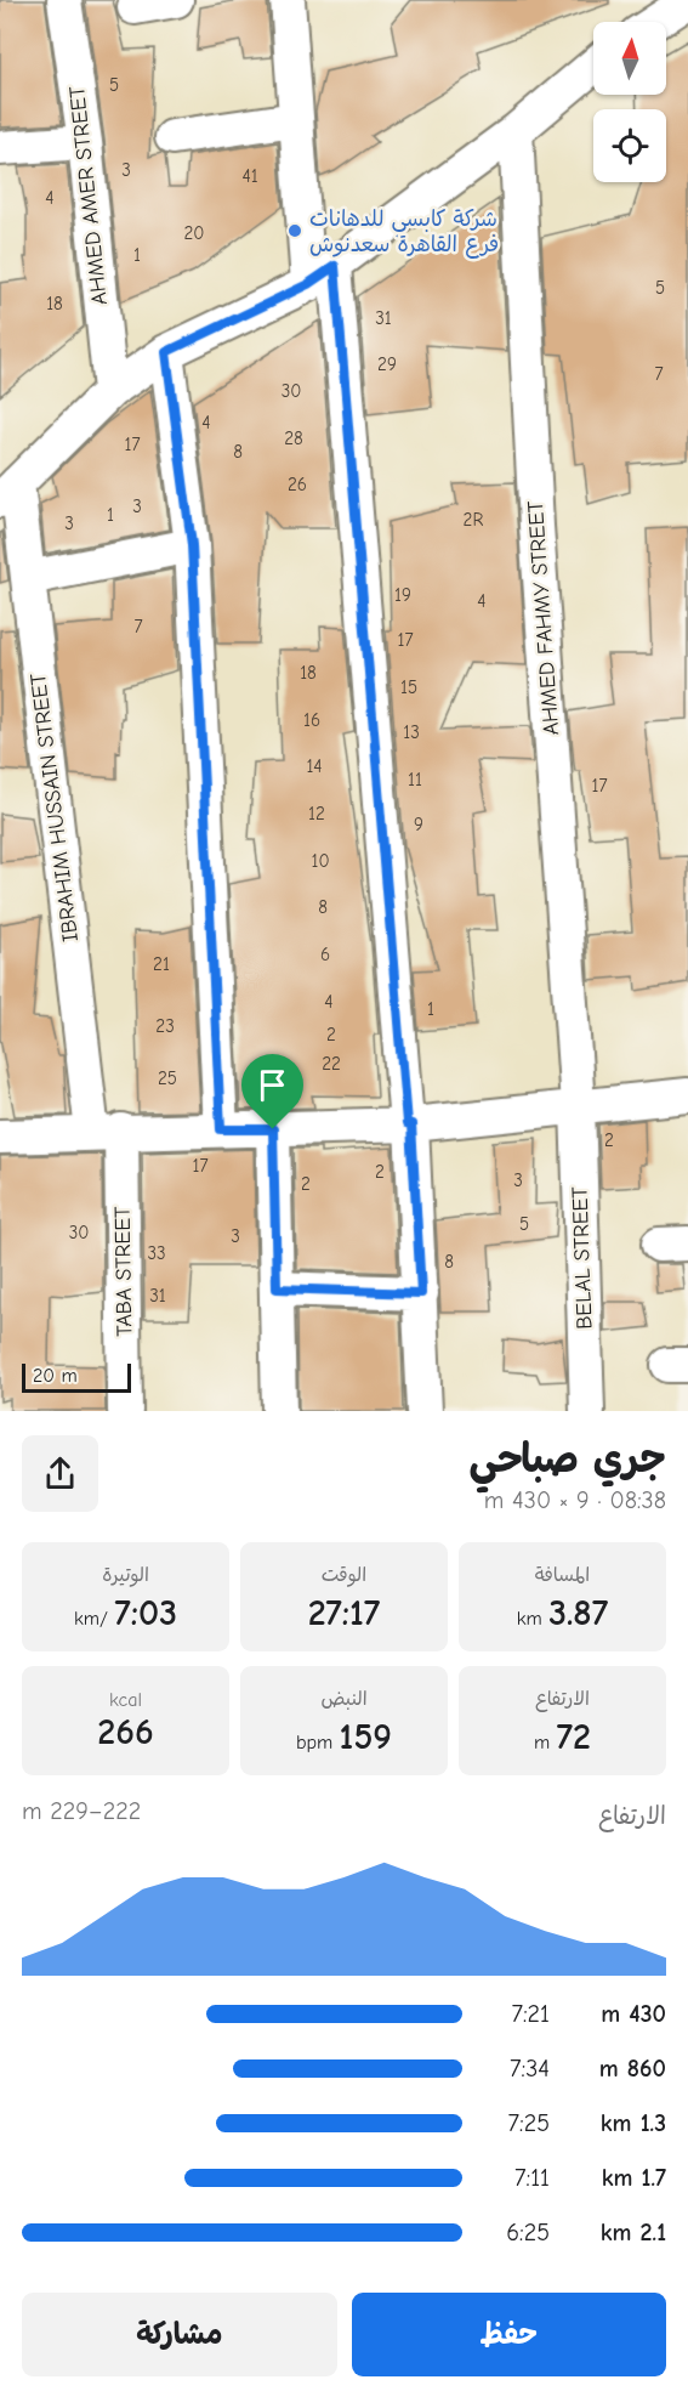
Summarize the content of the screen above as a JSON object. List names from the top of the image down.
{
  "streets": {
    "street": [
      "AHMED AMER STREET",
      "AHMED FAHMY STREET",
      "IBRAHIM HUSSAIN STREET",
      "BELAL STREET",
      "TABA STREET"
    ]
  },
  "crossings": [
    ["AHMED FAHMY STREET", "BELAL STREET"],
    ["IBRAHIM HUSSAIN STREET", "TABA STREET"]
  ],
  "places": ["شركة كابسي للدهانات فرع القاهرة سعدنوش"],
  "house_numbers": [
    "5",
    "3",
    "41",
    "4",
    "20",
    "1",
    "5",
    "18",
    "31",
    "29",
    "7",
    "30",
    "4",
    "28",
    "17",
    "8",
    "26",
    "3",
    "1",
    "2R",
    "3",
    "19",
    "4",
    "7",
    "17",
    "18",
    "15",
    "16",
    "13",
    "14",
    "11",
    "17",
    "12",
    "9",
    "10",
    "8",
    "6",
    "21",
    "4",
    "1",
    "23",
    "2",
    "22",
    "25",
    "2",
    "17",
    "2",
    "3",
    "2",
    "5",
    "30",
    "3",
    "33",
    "8",
    "31"
  ],
  "scale_bar": "20 m",
  "north": "top",
  "page": {
    "scale": "20 m",
    "heading": ["جري صباحي", "08:38 · 9 × 430 m"],
    "stats": [
      ["المسافة", "3.87 km"],
      ["الوقت", "27:17"],
      ["الوتيرة", "7:03 /km"],
      ["الارتفاع", "72 m"],
      ["النبض", "159 bpm"],
      ["kcal", "266"]
    ],
    "chart": ["الارتفاع", "222–229 m"],
    "list": [
      {
        "name": "430 m",
        "note": "7:21"
      },
      {
        "name": "860 m",
        "note": "7:34"
      },
      {
        "name": "1.3 km",
        "note": "7:25"
      },
      {
        "name": "1.7 km",
        "note": "7:11"
      },
      {
        "name": "2.1 km",
        "note": "6:25"
      }
    ],
    "buttons": ["حفظ", "مشاركة"]
  }
}
